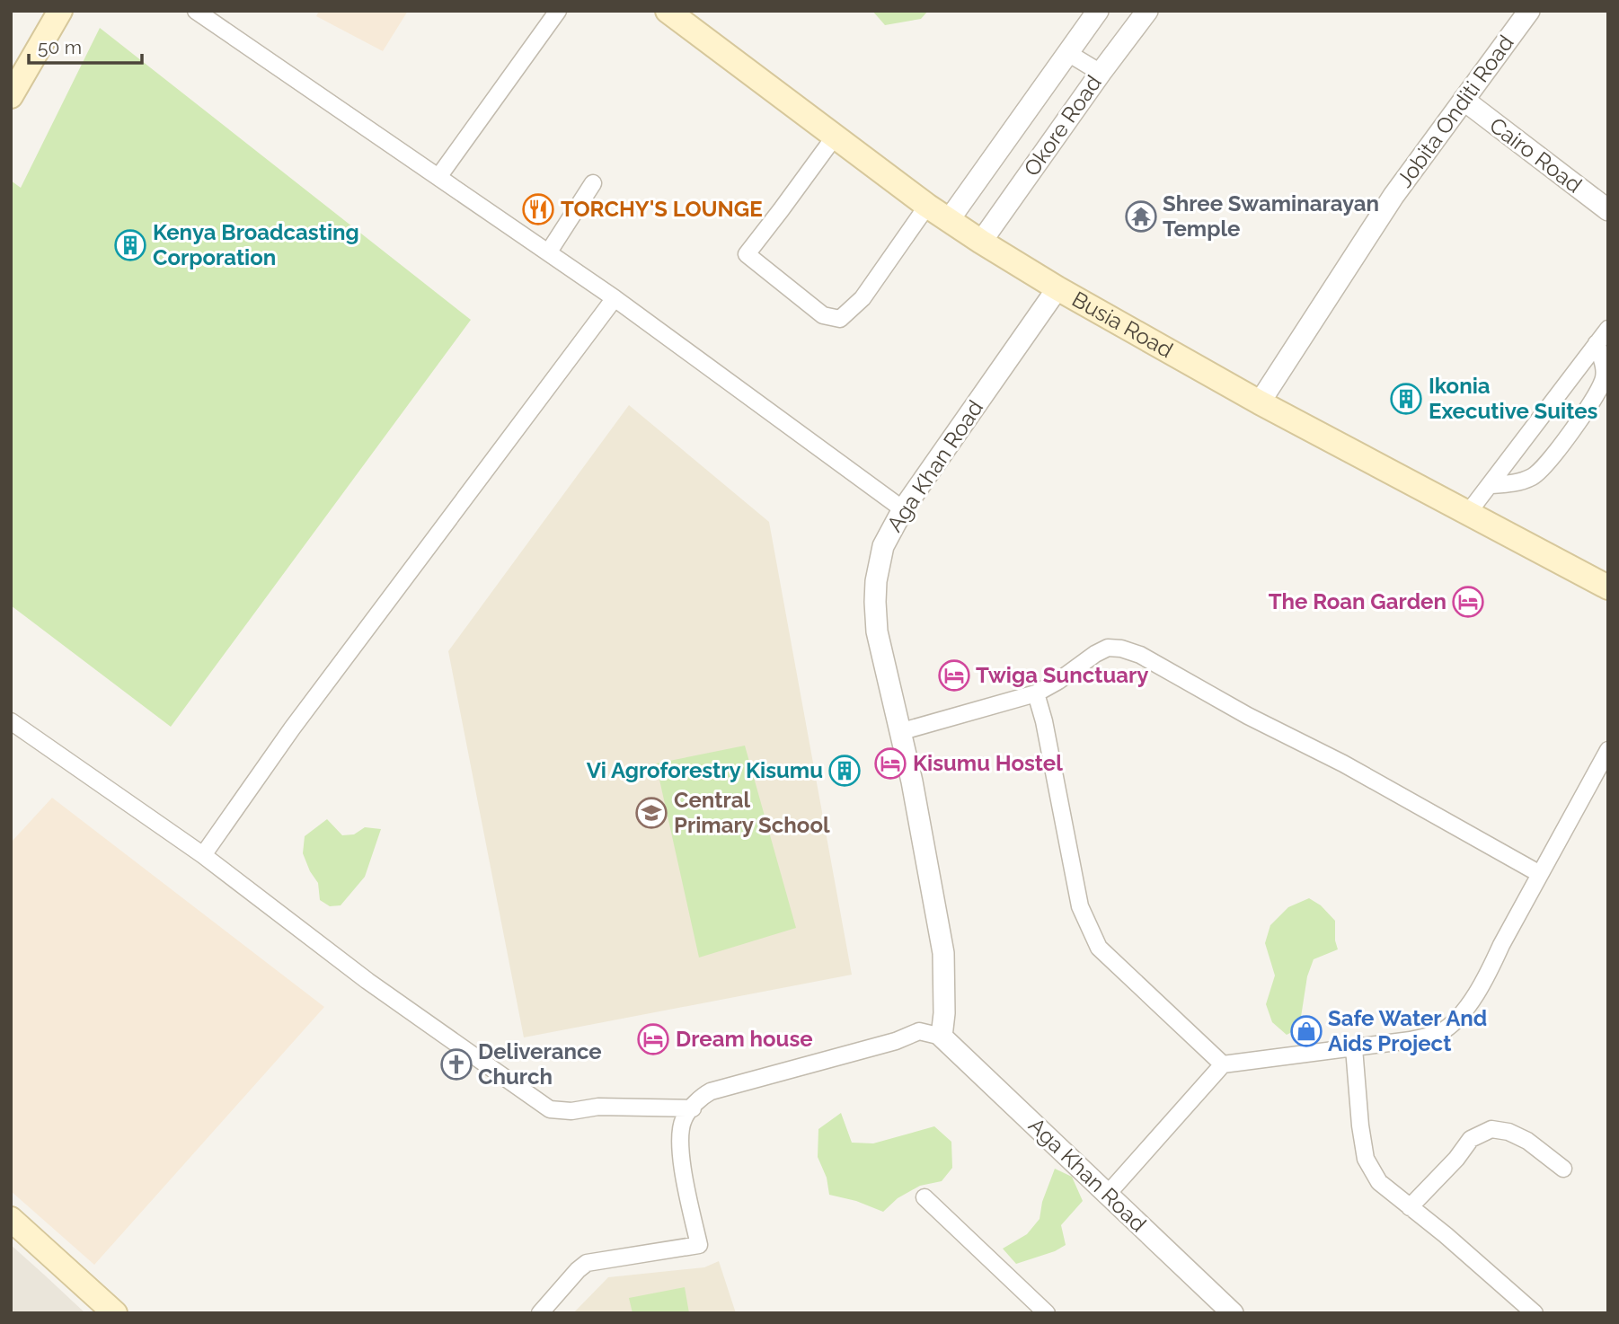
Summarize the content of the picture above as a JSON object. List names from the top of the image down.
{
  "streets": {
    "main road": ["Busia Road"],
    "street": [
      "Jobita Onditi Road",
      "Okore Road",
      "Cairo Road",
      "Aga Khan Road"
    ]
  },
  "crossings": [
    ["Jobita Onditi Road", "Cairo Road"],
    ["Jobita Onditi Road", "Busia Road"],
    ["Okore Road", "Busia Road"],
    ["Busia Road", "Aga Khan Road"]
  ],
  "places": {
    "restaurant": ["TORCHY'S LOUNGE"],
    "temple": ["Shree Swaminarayan Temple"],
    "building": ["Kenya Broadcasting Corporation", "Ikonia Executive Suites", "Vi Agroforestry Kisumu"],
    "hotel": [
      "The Roan Garden",
      "Twiga Sunctuary",
      "Kisumu Hostel",
      "Dream house"
    ],
    "school or university": ["Central Primary School"],
    "shop": ["Safe Water And Aids Project"],
    "church": ["Deliverance Church"]
  },
  "scale_bar": "50 m"
}
